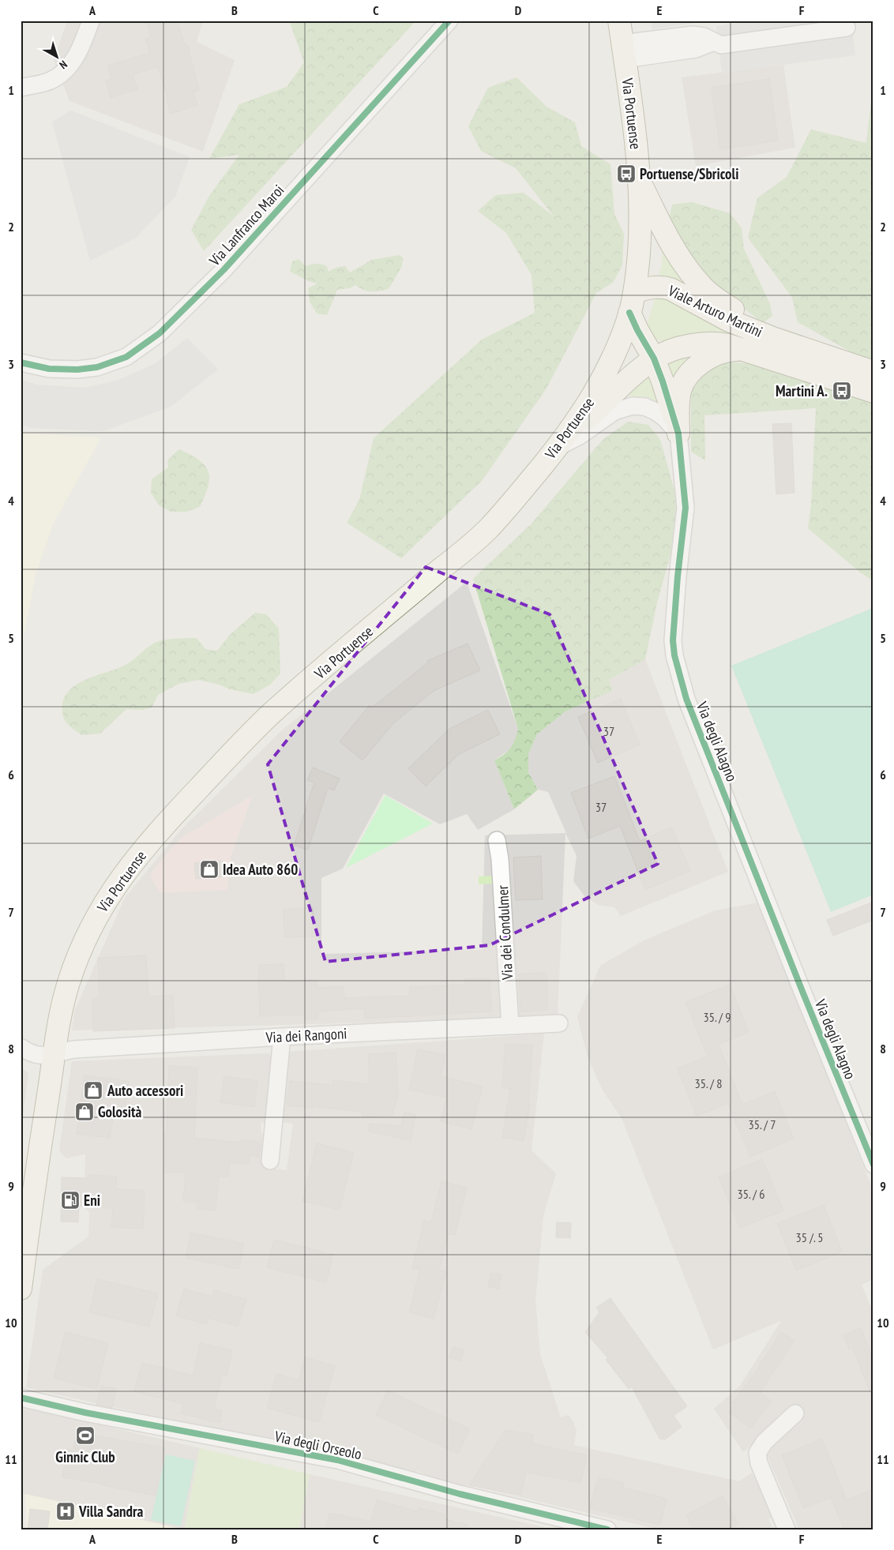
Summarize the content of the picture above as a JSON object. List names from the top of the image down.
{
  "streets": {
    "main road": ["Via Portuense", "Viale Arturo Martini", "Via degli Alagno"],
    "street": [
      "Via Lanfranco Maroi",
      "Via dei Condulmer",
      "Via dei Rangoni",
      "Via degli Orseolo"
    ]
  },
  "crossings": [
    ["Via Portuense", "Viale Arturo Martini"],
    ["Via Portuense", "Via degli Alagno"],
    ["Via Portuense", "Via dei Rangoni"],
    ["Viale Arturo Martini", "Via degli Alagno"],
    ["Via dei Condulmer", "Via dei Rangoni"]
  ],
  "places": {
    "bus stop": ["Portuense/Sbricoli", "Martini A."],
    "shop": ["Idea Auto 860", "Auto accessori", "Golosità"],
    "fuel station": ["Eni"],
    "sports": ["Ginnic Club"],
    "hospital": ["Villa Sandra"]
  },
  "house_numbers": [
    "37",
    "37",
    "35. / 9",
    "35. / 8",
    "35. / 7",
    "35. / 6",
    "35 /. 5"
  ],
  "north": "bottom right",
  "grid": {
    "columns": [
      "A",
      "B",
      "C",
      "D",
      "E",
      "F"
    ],
    "rows": [
      "1",
      "2",
      "3",
      "4",
      "5",
      "6",
      "7",
      "8",
      "9",
      "10",
      "11"
    ]
  }
}
